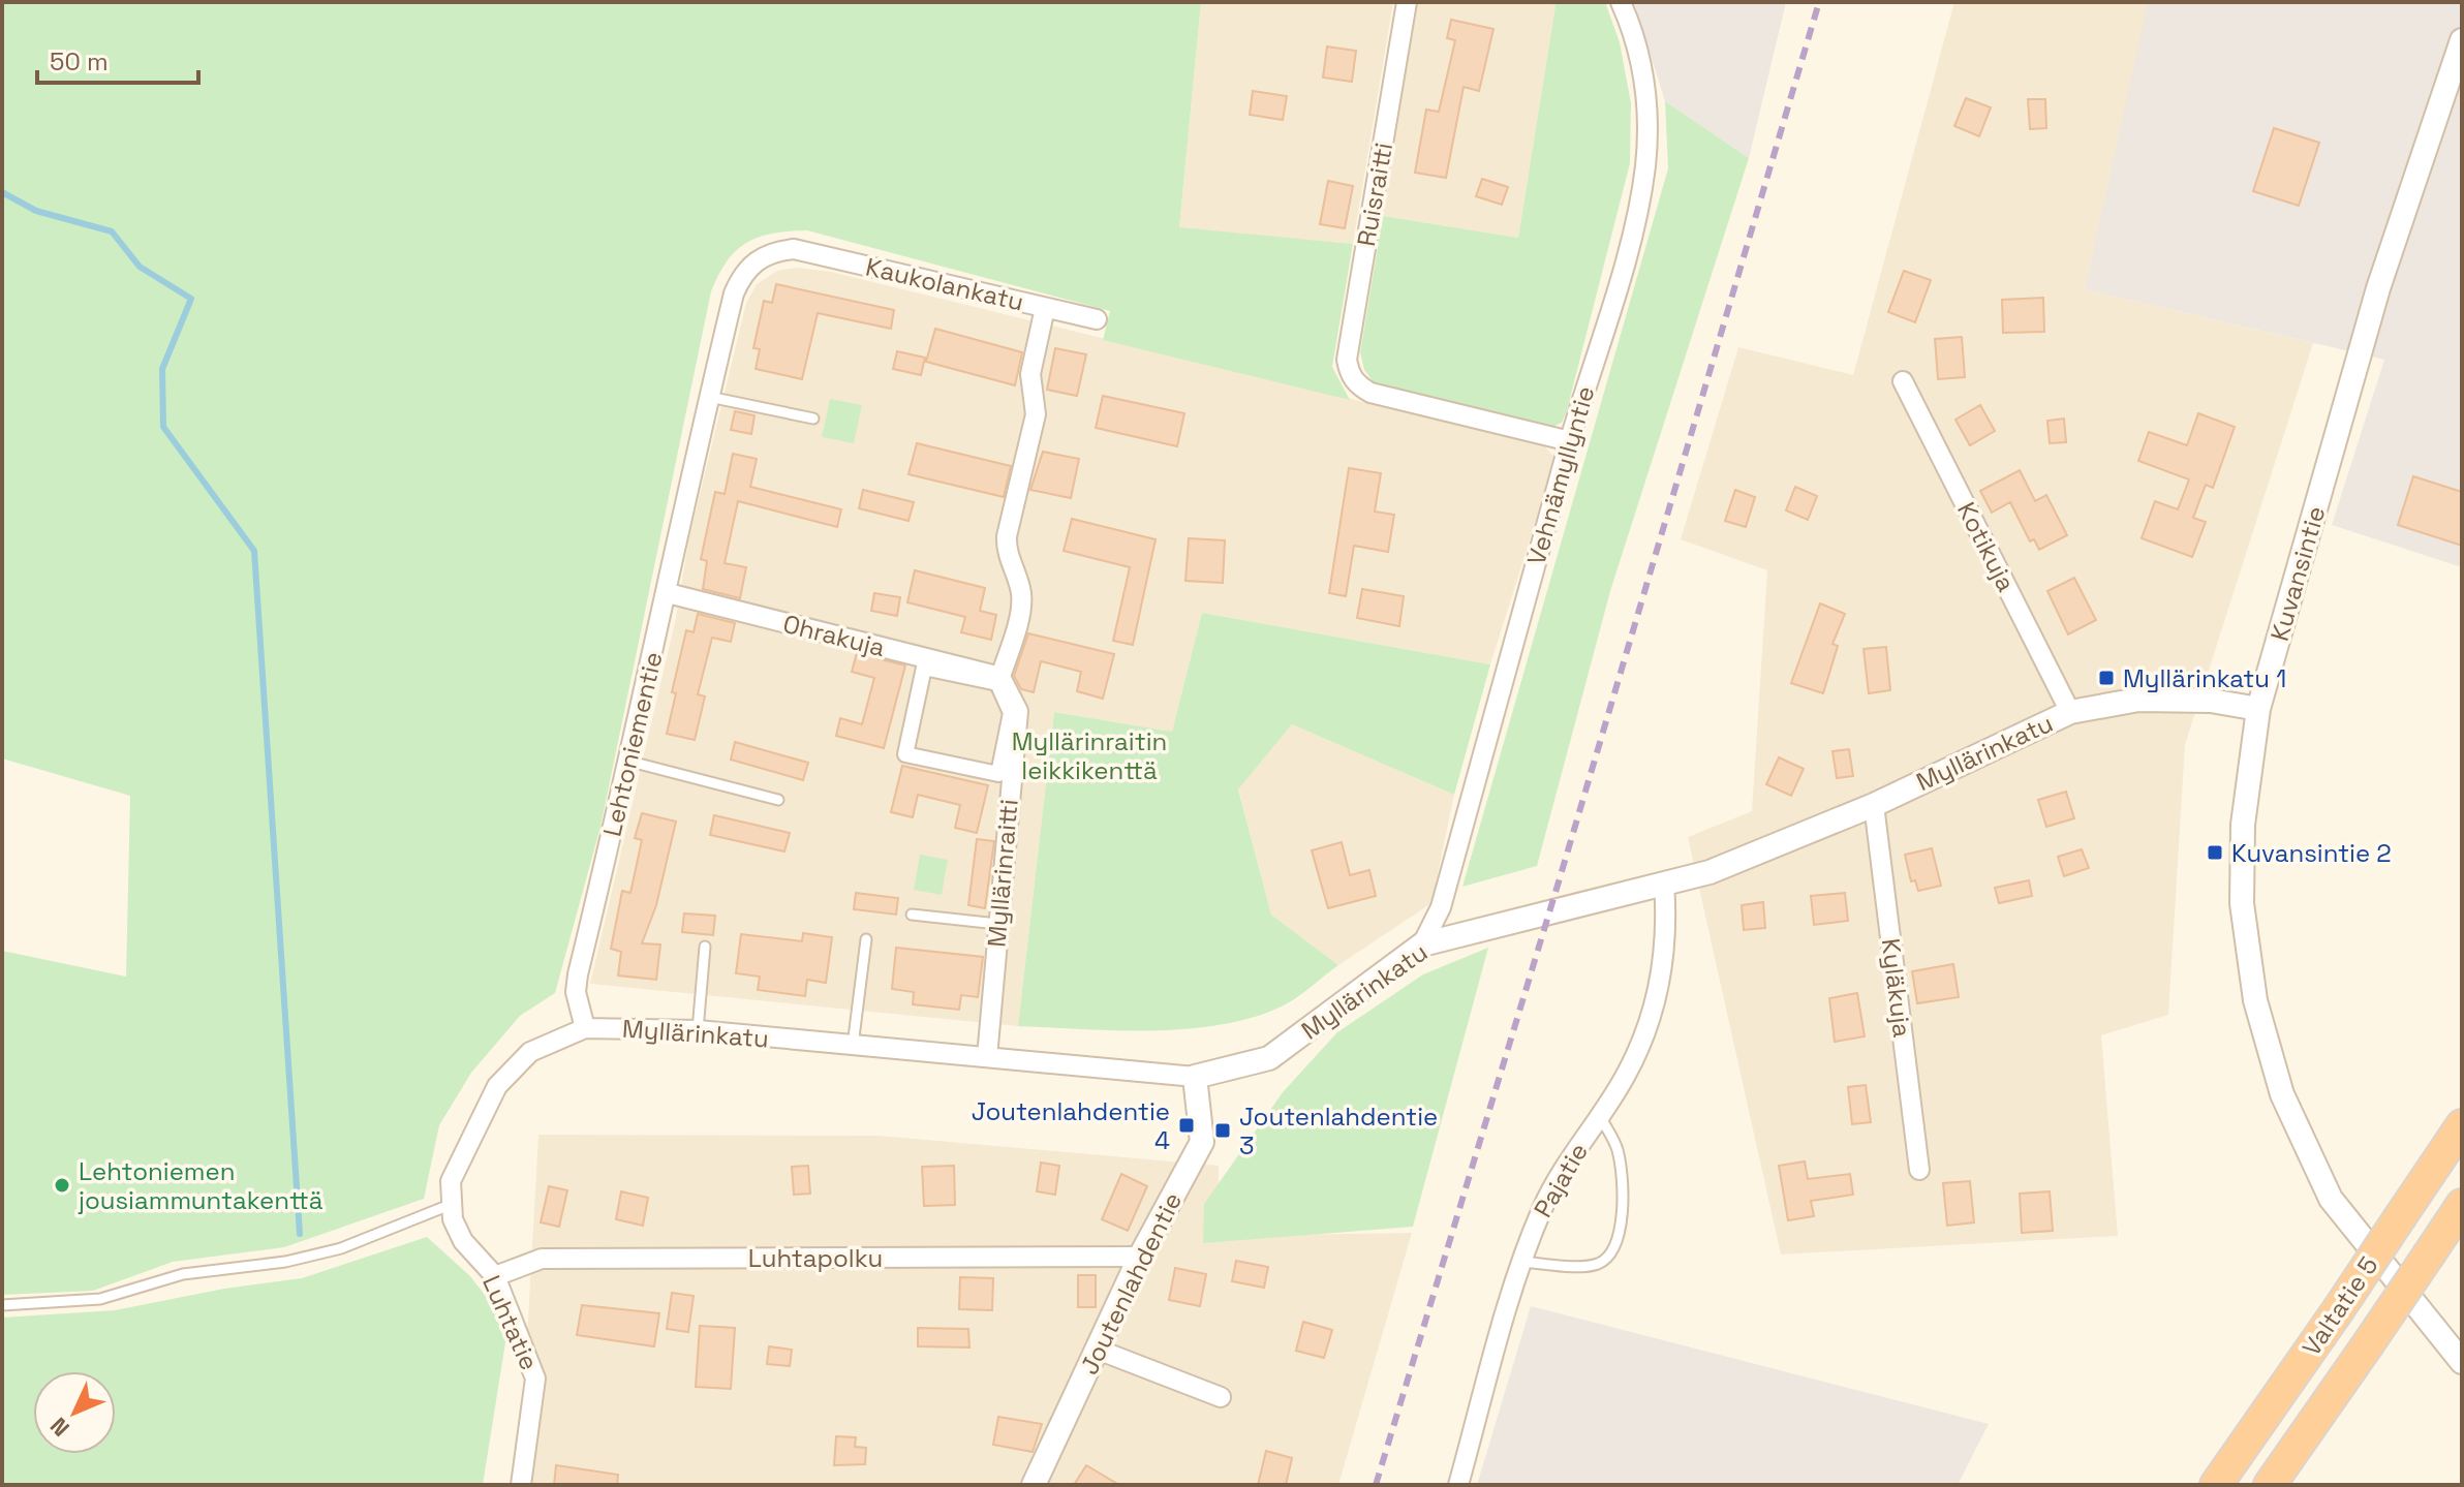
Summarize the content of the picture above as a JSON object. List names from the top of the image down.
{
  "streets": {
    "highway": ["Valtatie 5"],
    "street": [
      "Ruisraitti",
      "Kaukolankatu",
      "Vehnämyllyntie",
      "Kotikuja",
      "Kuvansintie",
      "Ohrakuja",
      "Lehtoniementie",
      "Myllärinkatu",
      "Myllärinraitti",
      "Kyläkuja",
      "Pajatie",
      "Luhtapolku",
      "Joutenlahdentie",
      "Luhtatie"
    ]
  },
  "crossings": [
    ["Ruisraitti", "Vehnämyllyntie"],
    ["Kaukolankatu", "Lehtoniementie"],
    ["Vehnämyllyntie", "Myllärinkatu"],
    ["Kotikuja", "Myllärinkatu"],
    ["Kuvansintie", "Myllärinkatu"],
    ["Ohrakuja", "Lehtoniementie"],
    ["Ohrakuja", "Myllärinraitti"],
    ["Lehtoniementie", "Myllärinkatu"],
    ["Myllärinkatu", "Myllärinraitti"],
    ["Myllärinkatu", "Kyläkuja"],
    ["Myllärinkatu", "Pajatie"],
    ["Myllärinkatu", "Joutenlahdentie"],
    ["Luhtapolku", "Joutenlahdentie"],
    ["Luhtapolku", "Luhtatie"]
  ],
  "parks": ["Myllärinraitin leikkikenttä"],
  "places": {
    "transit": [
      "Myllärinkatu 1",
      "Kuvansintie 2",
      "Joutenlahdentie 4",
      "Joutenlahdentie 3"
    ],
    "other": ["Lehtoniemen jousiammuntakenttä"]
  },
  "scale_bar": "50 m",
  "north": "bottom left"
}
